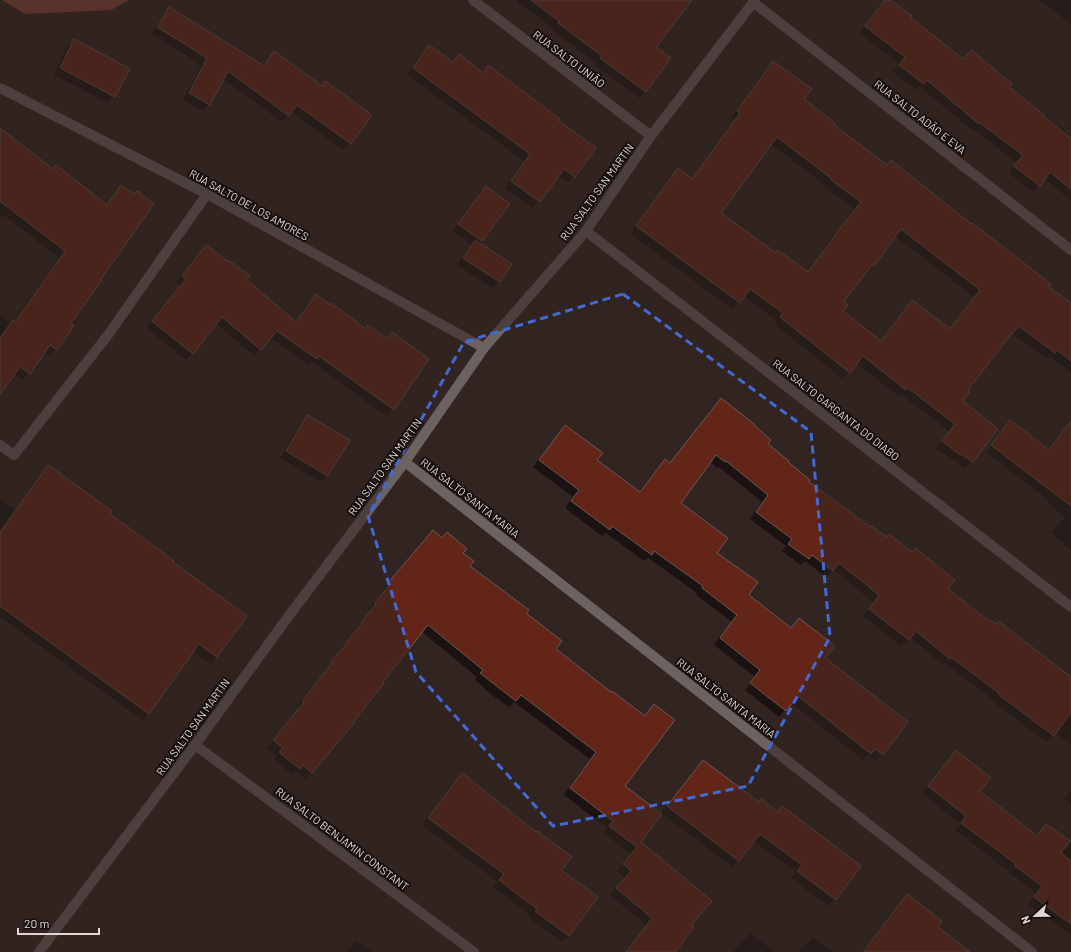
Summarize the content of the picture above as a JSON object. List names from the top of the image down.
{
  "streets": {
    "street": [
      "RUA SALTO UNIÃO",
      "RUA SALTO ADÃO E EVA",
      "RUA SALTO SAN MARTIN",
      "RUA SALTO DE LOS AMORES",
      "RUA SALTO GARGANTA DO DIABO",
      "RUA SALTO SANTA MARIA",
      "RUA SALTO BENJAMIN CONSTANT"
    ]
  },
  "crossings": [
    ["RUA SALTO UNIÃO", "RUA SALTO SAN MARTIN"],
    ["RUA SALTO ADÃO E EVA", "RUA SALTO SAN MARTIN"],
    ["RUA SALTO SAN MARTIN", "RUA SALTO DE LOS AMORES"],
    ["RUA SALTO SAN MARTIN", "RUA SALTO GARGANTA DO DIABO"],
    ["RUA SALTO SAN MARTIN", "RUA SALTO SANTA MARIA"],
    ["RUA SALTO SAN MARTIN", "RUA SALTO BENJAMIN CONSTANT"]
  ],
  "scale_bar": "20 m",
  "north": "left"
}
